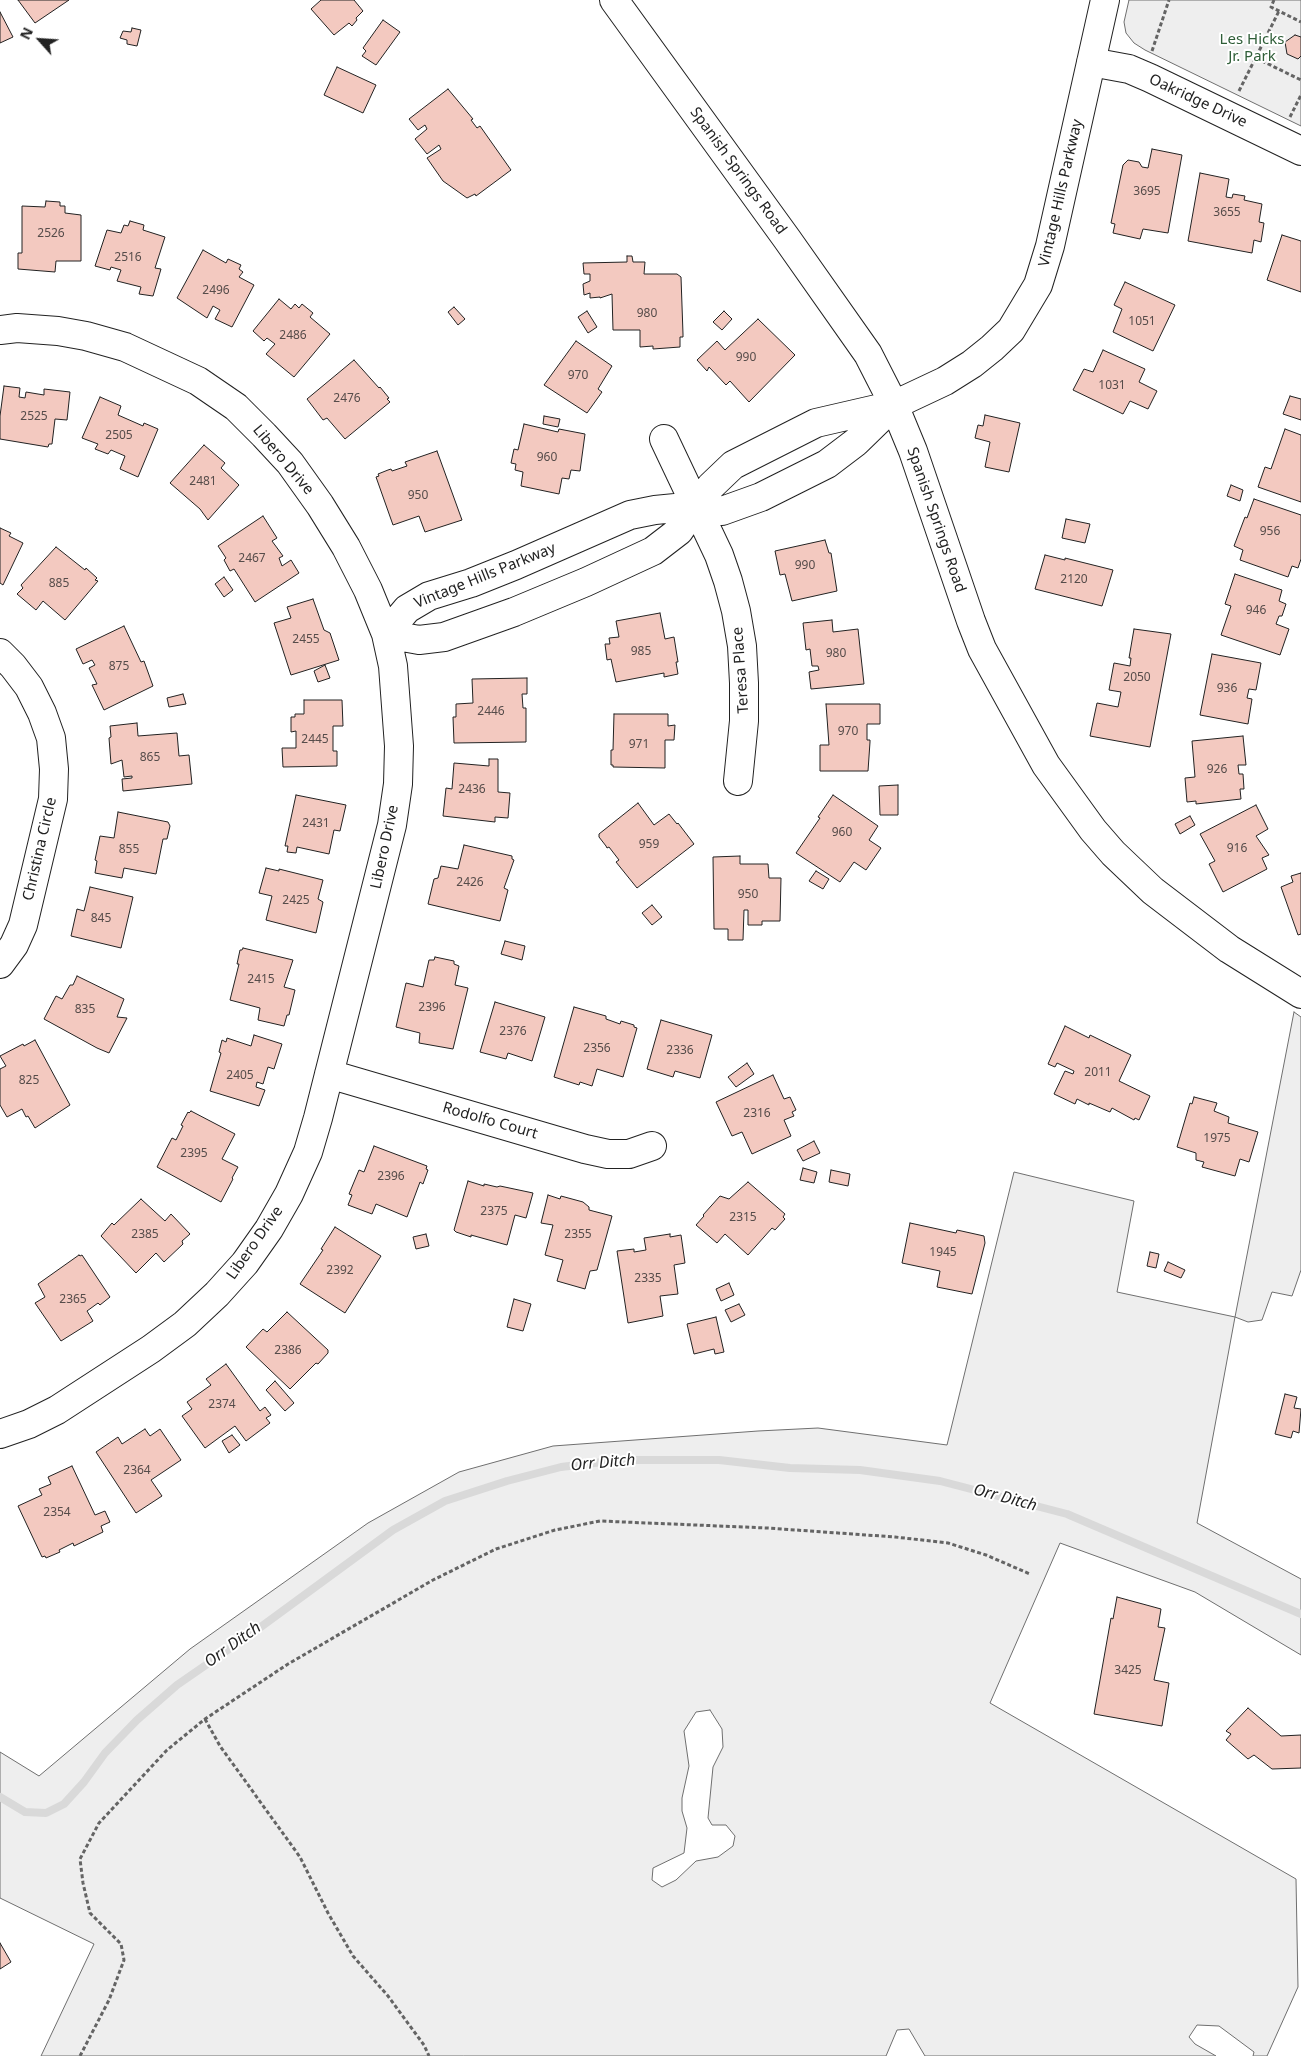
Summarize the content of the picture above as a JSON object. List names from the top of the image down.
{
  "streets": {
    "street": [
      "Oakridge Drive",
      "Spanish Springs Road",
      "Vintage Hills Parkway",
      "Libero Drive",
      "Teresa Place",
      "Christina Circle",
      "Rodolfo Court"
    ]
  },
  "crossings": [
    ["Oakridge Drive", "Vintage Hills Parkway"],
    ["Spanish Springs Road", "Vintage Hills Parkway"],
    ["Vintage Hills Parkway", "Libero Drive"],
    ["Vintage Hills Parkway", "Teresa Place"],
    ["Libero Drive", "Rodolfo Court"]
  ],
  "water": ["Orr Ditch"],
  "parks": ["Les Hicks Jr. Park"],
  "house_numbers": [
    "3695",
    "3655",
    "2526",
    "2516",
    "2496",
    "980",
    "1051",
    "2486",
    "990",
    "970",
    "1031",
    "2476",
    "2525",
    "2505",
    "960",
    "2481",
    "950",
    "956",
    "2467",
    "990",
    "2120",
    "885",
    "946",
    "2455",
    "985",
    "980",
    "875",
    "2050",
    "936",
    "2446",
    "970",
    "2445",
    "971",
    "865",
    "926",
    "2436",
    "2431",
    "960",
    "959",
    "916",
    "855",
    "2426",
    "950",
    "2425",
    "845",
    "2415",
    "2396",
    "835",
    "2376",
    "2356",
    "2336",
    "2011",
    "2405",
    "825",
    "2316",
    "1975",
    "2395",
    "2396",
    "2375",
    "2315",
    "2385",
    "2355",
    "1945",
    "2392",
    "2335",
    "2365",
    "2386",
    "2374",
    "2364",
    "2354",
    "3425"
  ],
  "north": "top left"
}
